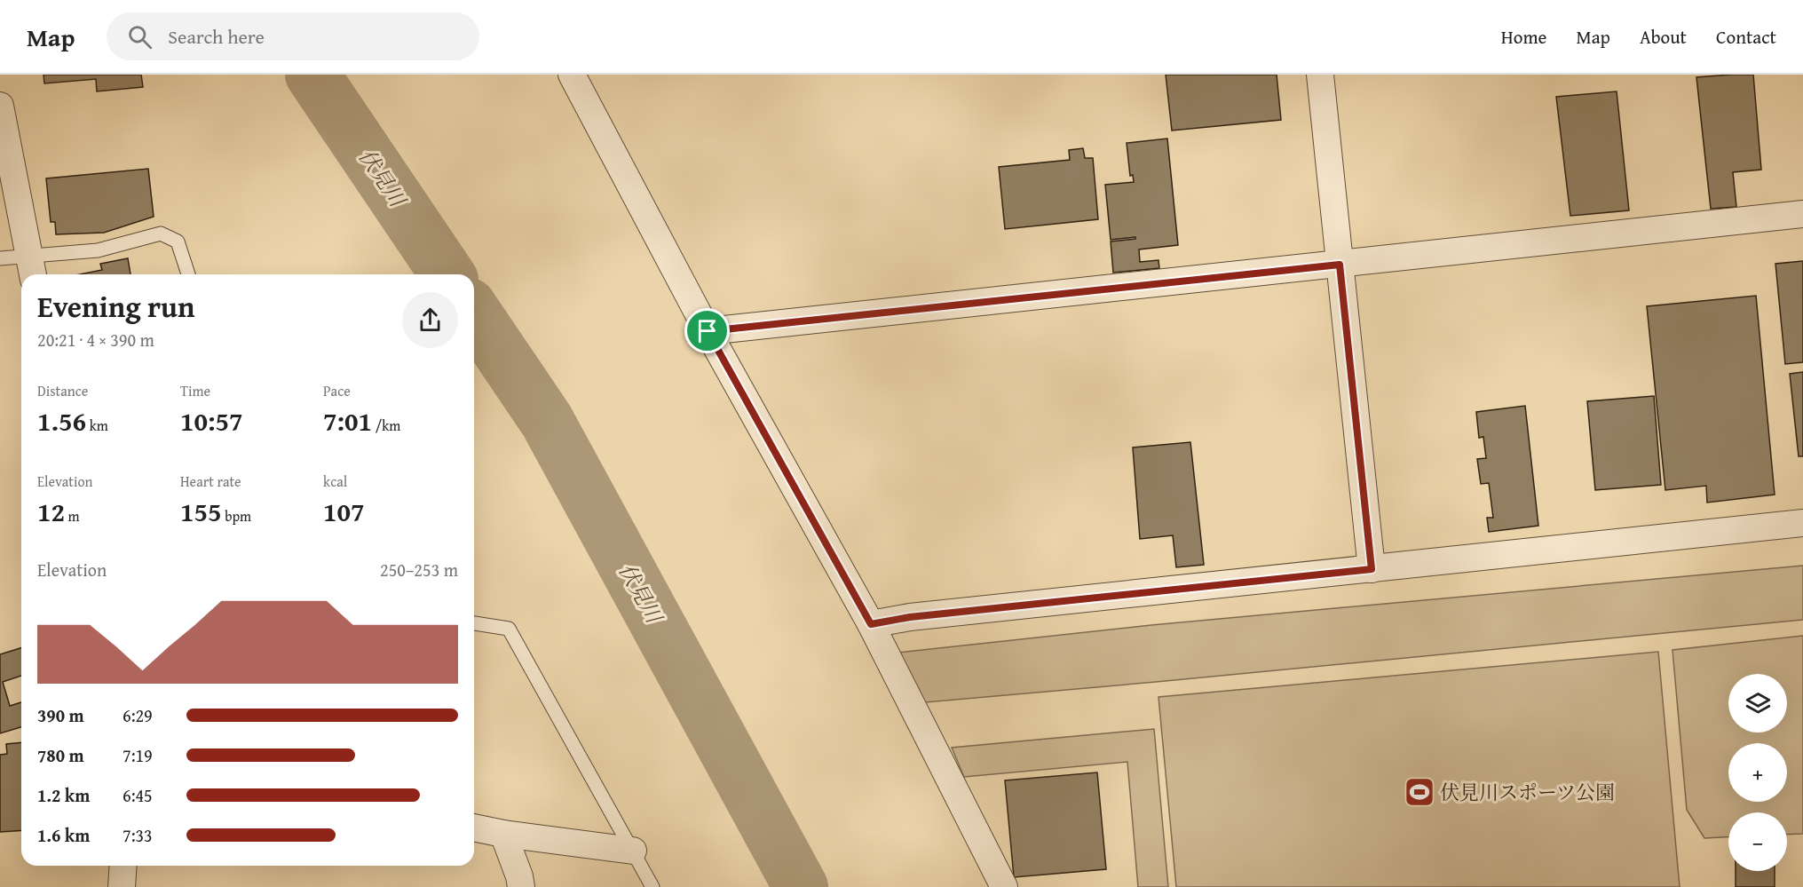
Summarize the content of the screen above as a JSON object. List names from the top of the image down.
{
  "water": ["伏見川"],
  "places": {
    "sports": ["伏見川スポーツ公園"]
  },
  "page": {
    "header": "Map",
    "search": "Search here",
    "nav": [
      "Home",
      "Map",
      "About",
      "Contact"
    ],
    "heading": ["Evening run", "20:21 · 4 × 390 m"],
    "stats": [
      ["Distance", "1.56 km"],
      ["Time", "10:57"],
      ["Pace", "7:01 /km"],
      ["Elevation", "12 m"],
      ["Heart rate", "155 bpm"],
      ["kcal", "107"]
    ],
    "chart": ["Elevation", "250–253 m"],
    "map_buttons": ["+", "−"],
    "list": [
      {
        "name": "390 m",
        "note": "6:29"
      },
      {
        "name": "780 m",
        "note": "7:19"
      },
      {
        "name": "1.2 km",
        "note": "6:45"
      },
      {
        "name": "1.6 km",
        "note": "7:33"
      }
    ]
  }
}
